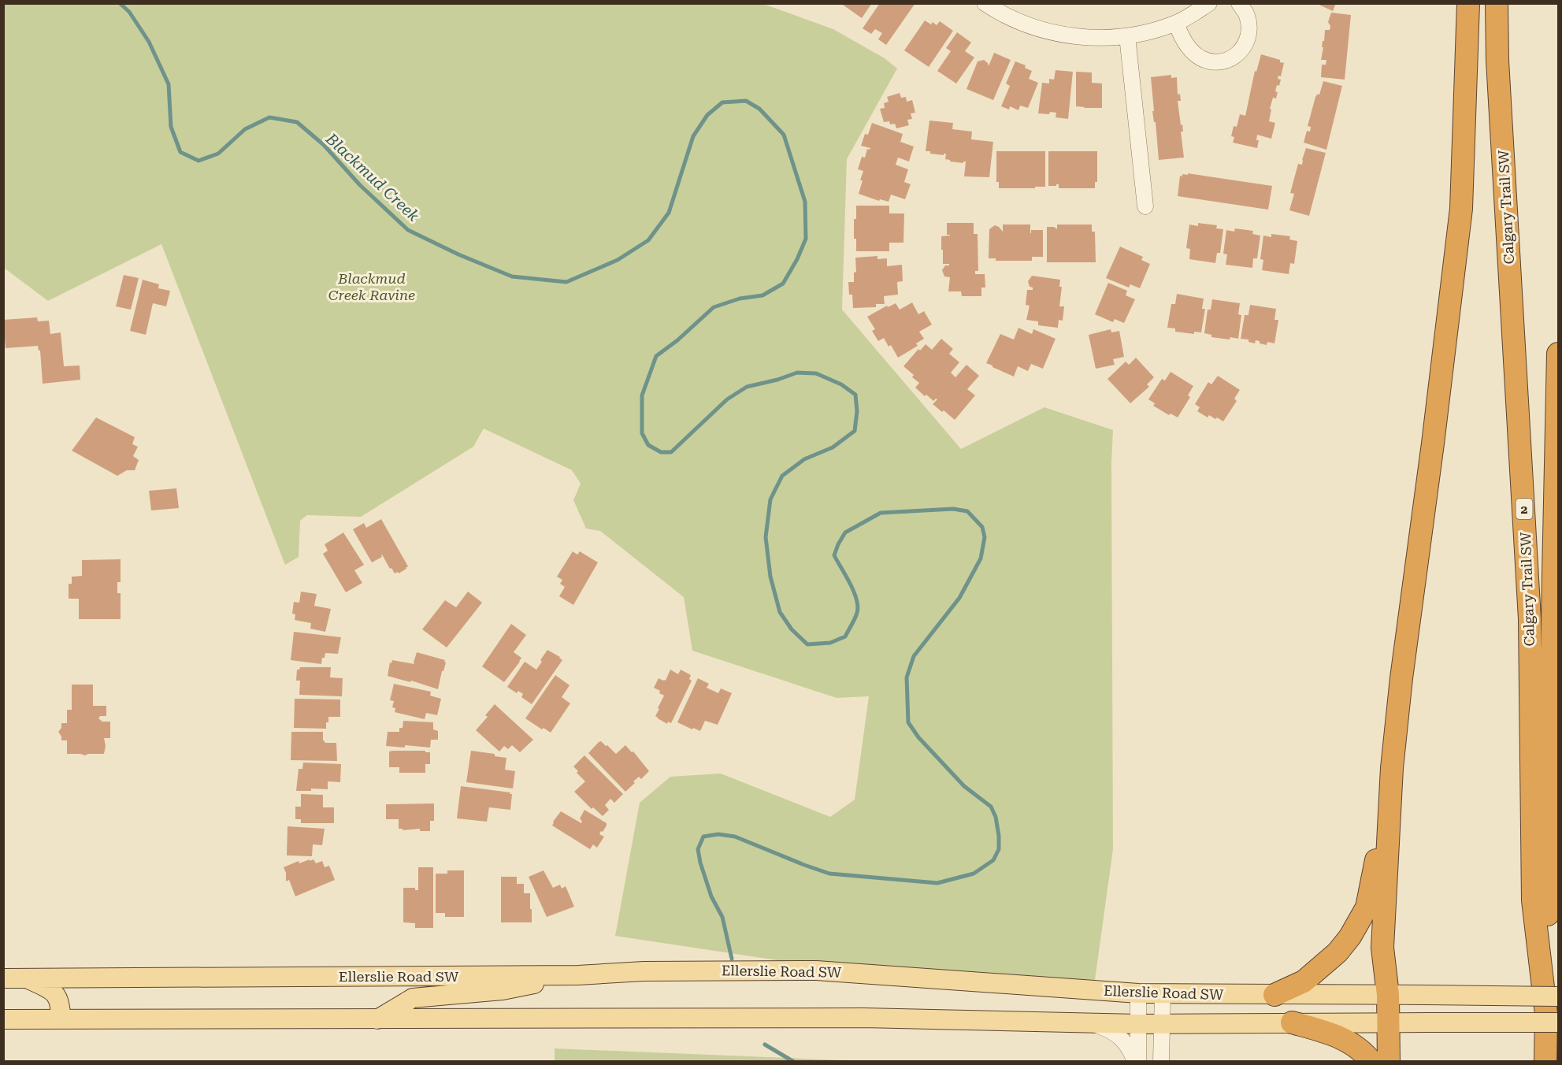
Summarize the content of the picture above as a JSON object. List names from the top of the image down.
{
  "streets": {
    "highway": ["Calgary Trail SW", "2"],
    "main road": ["Ellerslie Road SW"]
  },
  "crossings": [
    ["Calgary Trail SW", "Ellerslie Road SW"]
  ],
  "water": ["Blackmud Creek"],
  "parks": ["Blackmud Creek Ravine"]
}
